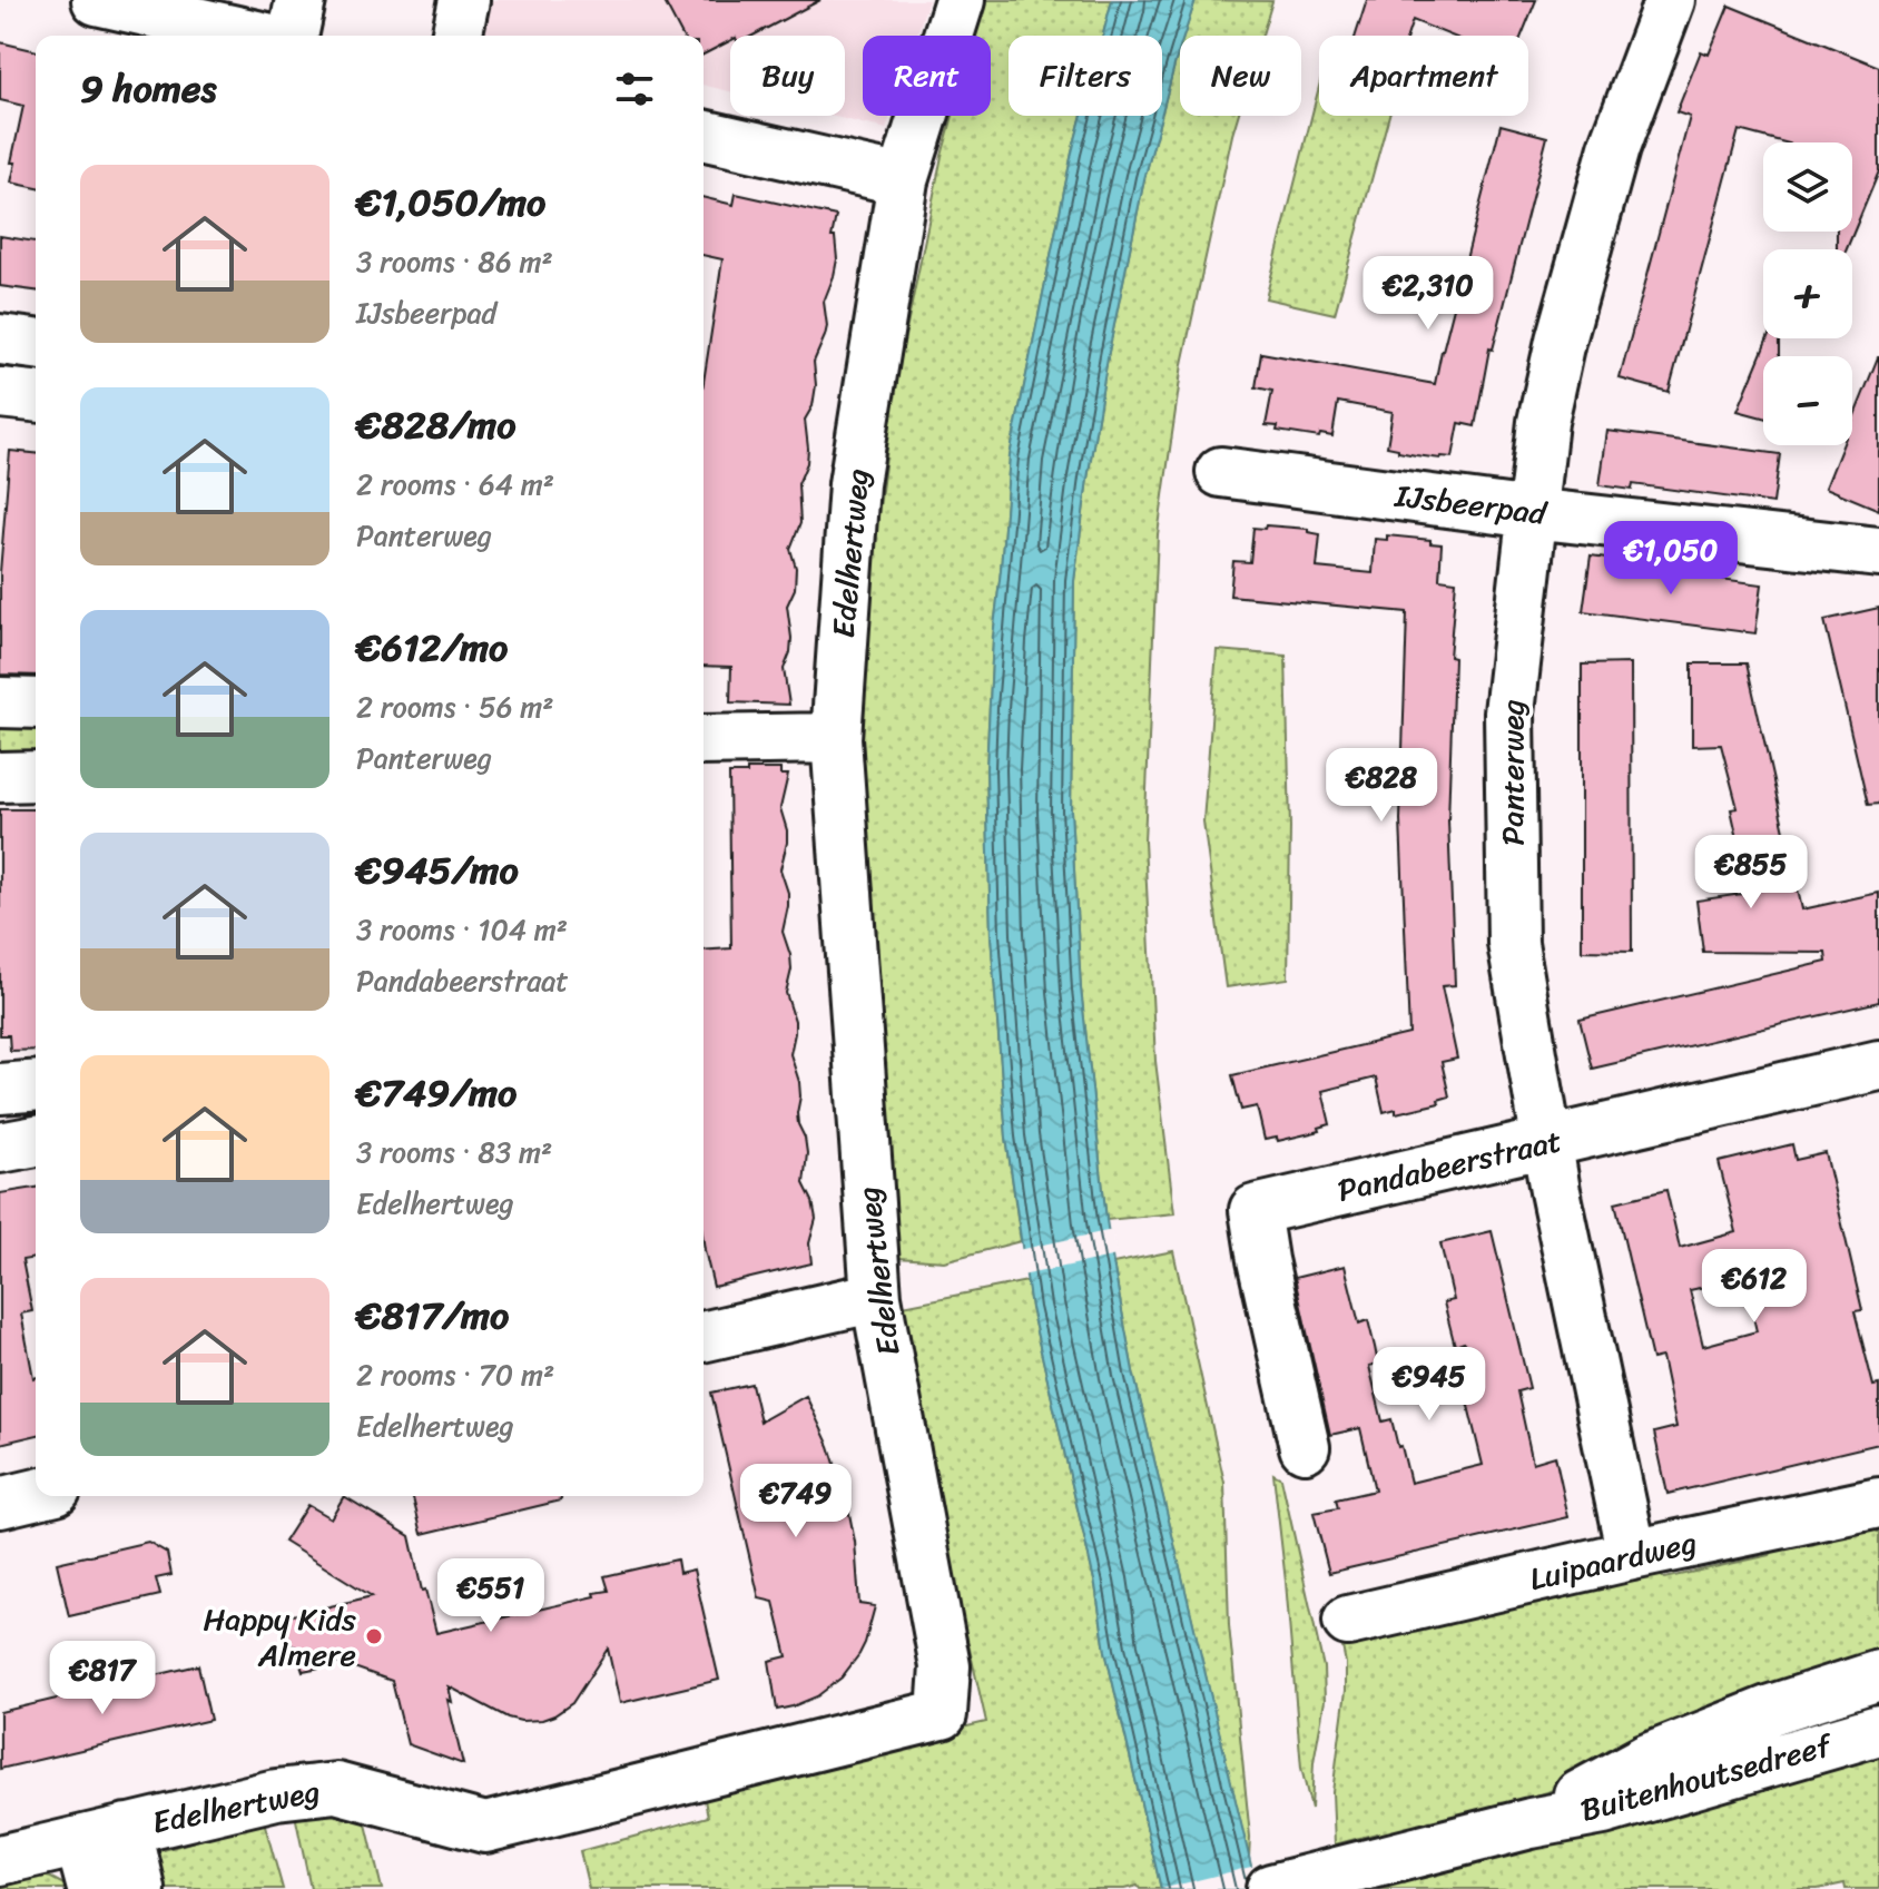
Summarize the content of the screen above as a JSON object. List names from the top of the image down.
{
  "streets": {
    "street": [
      "IJsbeerpad",
      "Edelhertweg",
      "Panterweg",
      "Pandabeerstraat",
      "Luipaardweg",
      "Buitenhoutsedreef"
    ]
  },
  "crossings": [
    ["IJsbeerpad", "Panterweg"],
    ["Panterweg", "Pandabeerstraat"],
    ["Panterweg", "Luipaardweg"]
  ],
  "places": ["Happy Kids Almere"],
  "page": {
    "chip": [
      "Buy",
      "Rent",
      "Filters",
      "New",
      "Apartment"
    ],
    "heading": "9 homes",
    "map_buttons": ["+", "−"],
    "list": [
      {
        "name": "€1,050/mo",
        "note": "3 rooms · 86 m² · IJsbeerpad"
      },
      {
        "name": "€828/mo",
        "note": "2 rooms · 64 m² · Panterweg"
      },
      {
        "name": "€612/mo",
        "note": "2 rooms · 56 m² · Panterweg"
      },
      {
        "name": "€945/mo",
        "note": "3 rooms · 104 m² · Pandabeerstraat"
      },
      {
        "name": "€749/mo",
        "note": "3 rooms · 83 m² · Edelhertweg"
      },
      {
        "name": "€817/mo",
        "note": "2 rooms · 70 m² · Edelhertweg"
      }
    ],
    "price": [
      "€2,310",
      "€1,050",
      "€828",
      "€855",
      "€612",
      "€945",
      "€749",
      "€551",
      "€817"
    ]
  }
}
